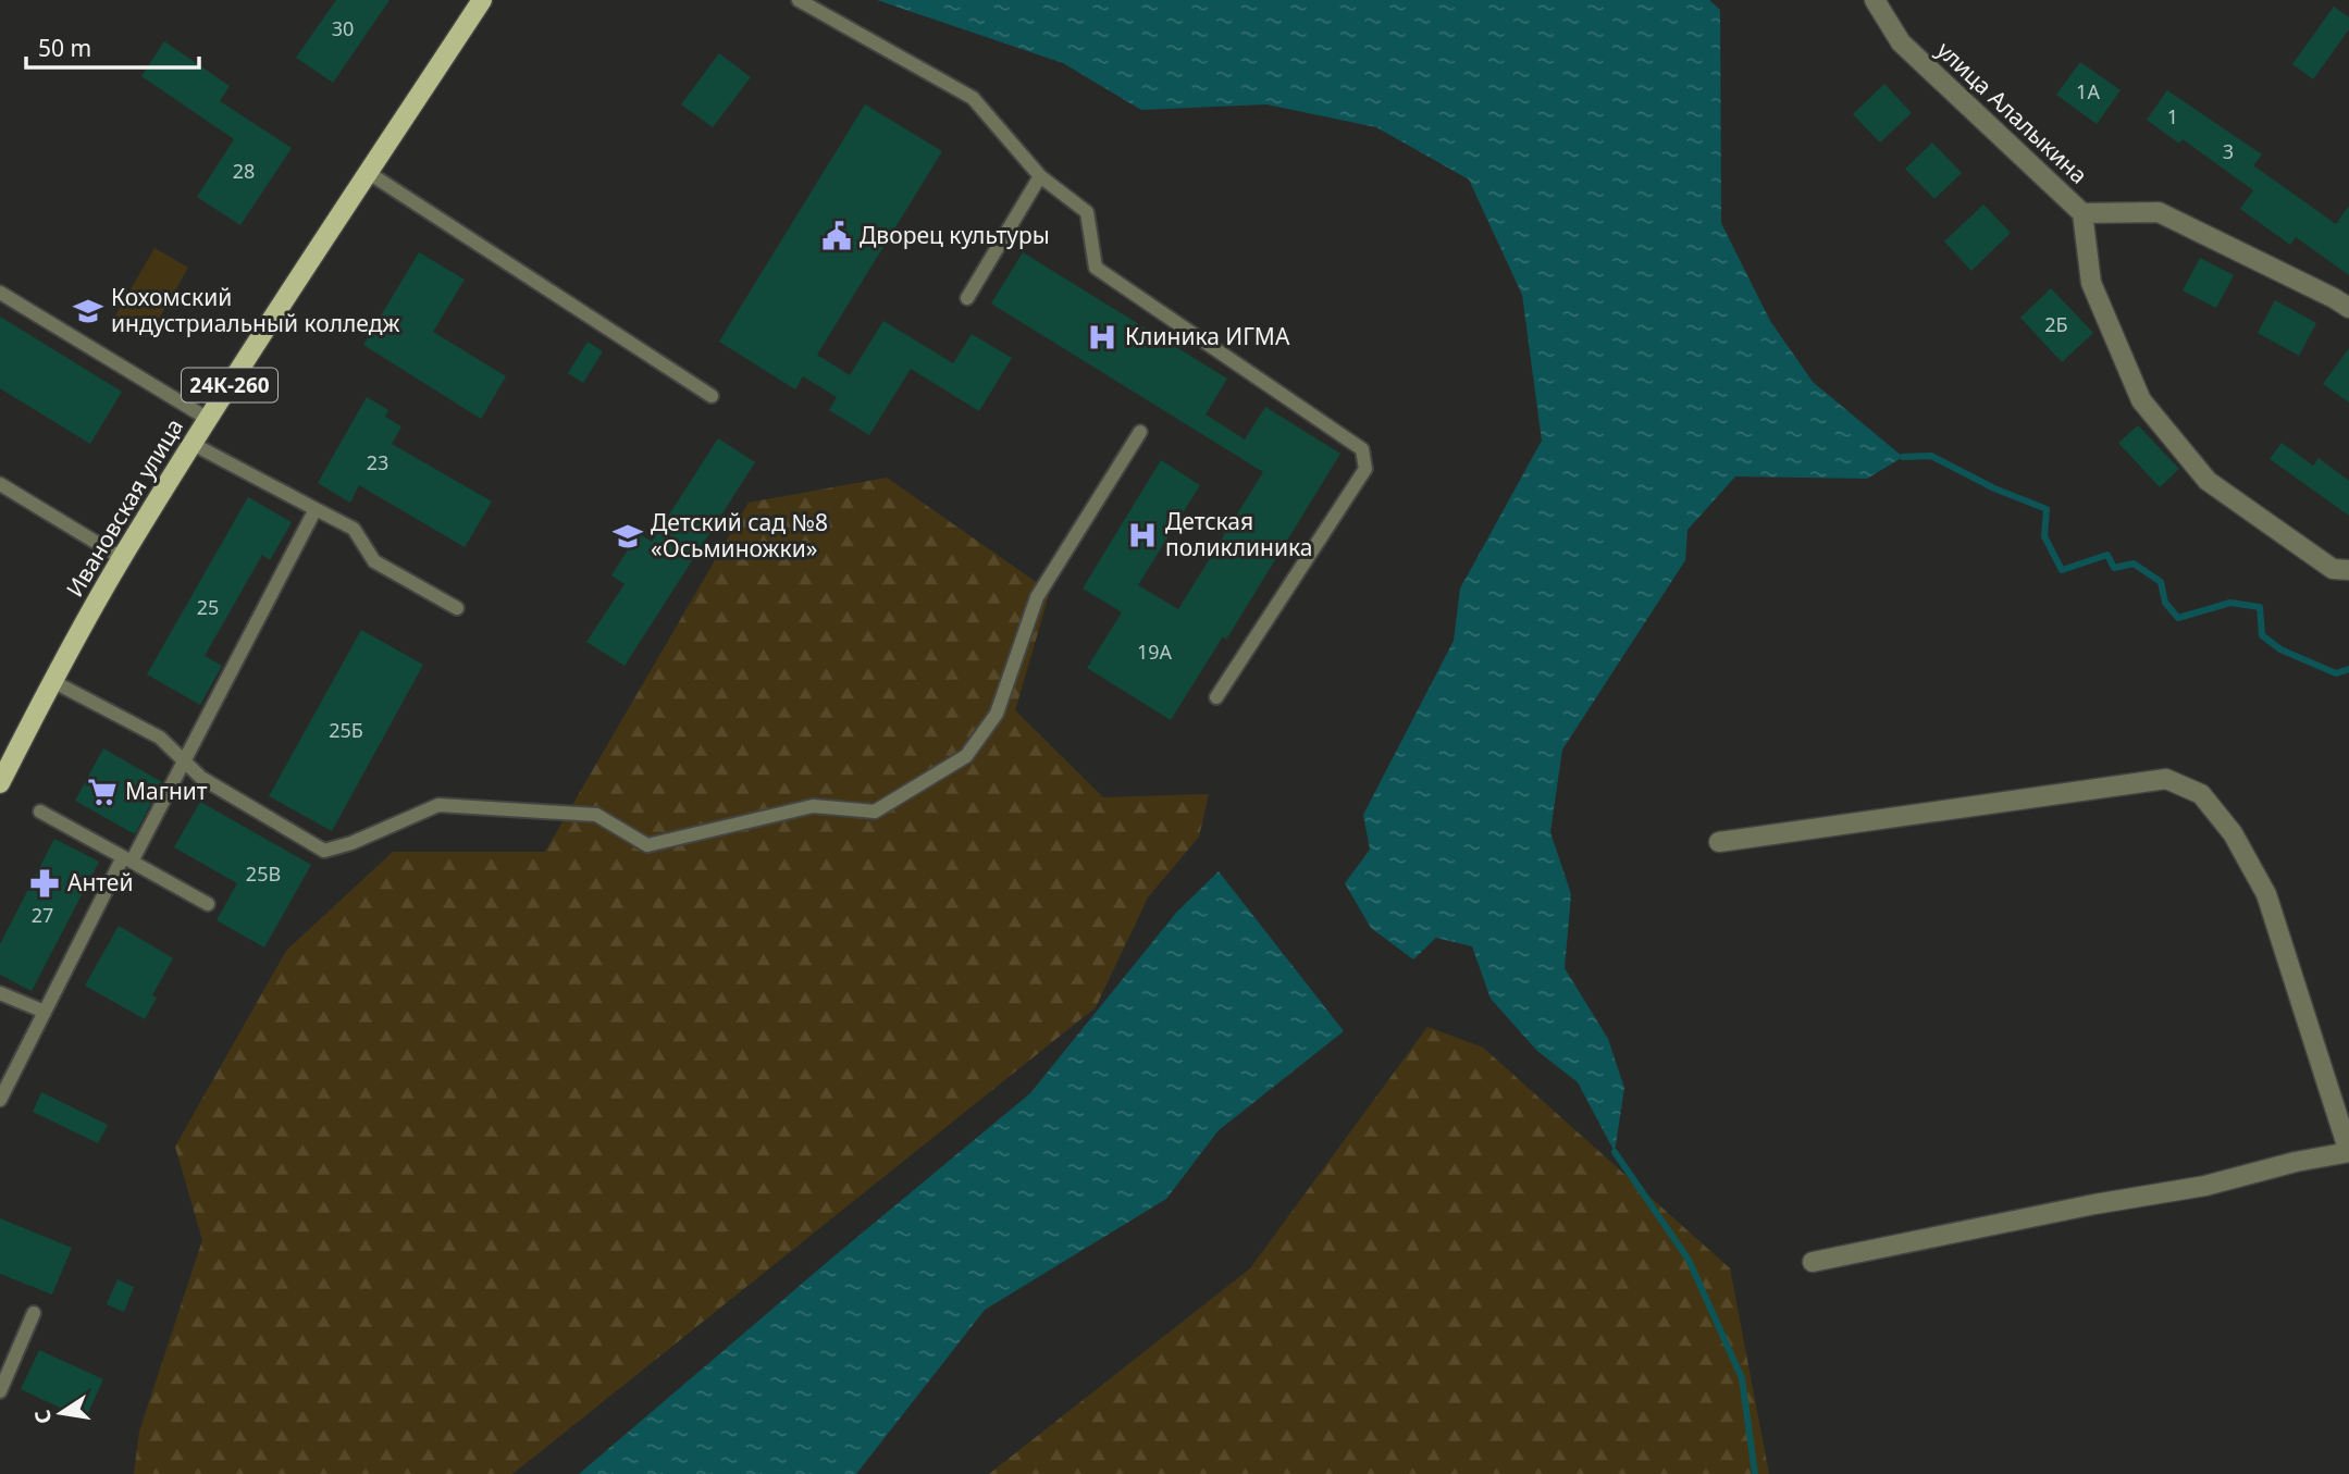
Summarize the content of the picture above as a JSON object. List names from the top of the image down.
{
  "streets": {
    "main road": ["24К-260", "Ивановская улица"],
    "street": ["улица Алалыкина"]
  },
  "places": {
    "public building": ["Дворец культуры"],
    "school or university": ["Кохомский индустриальный колледж", "Детский сад №8 «Осьминожки»"],
    "hospital": ["Клиника ИГМА", "Детская поликлиника"],
    "supermarket": ["Магнит"],
    "pharmacy": ["Антей"]
  },
  "house_numbers": [
    "30",
    "1А",
    "1",
    "3",
    "28",
    "2Б",
    "23",
    "25",
    "19А",
    "25Б",
    "25В",
    "27"
  ],
  "scale_bar": "50 m",
  "north": "left"
}
